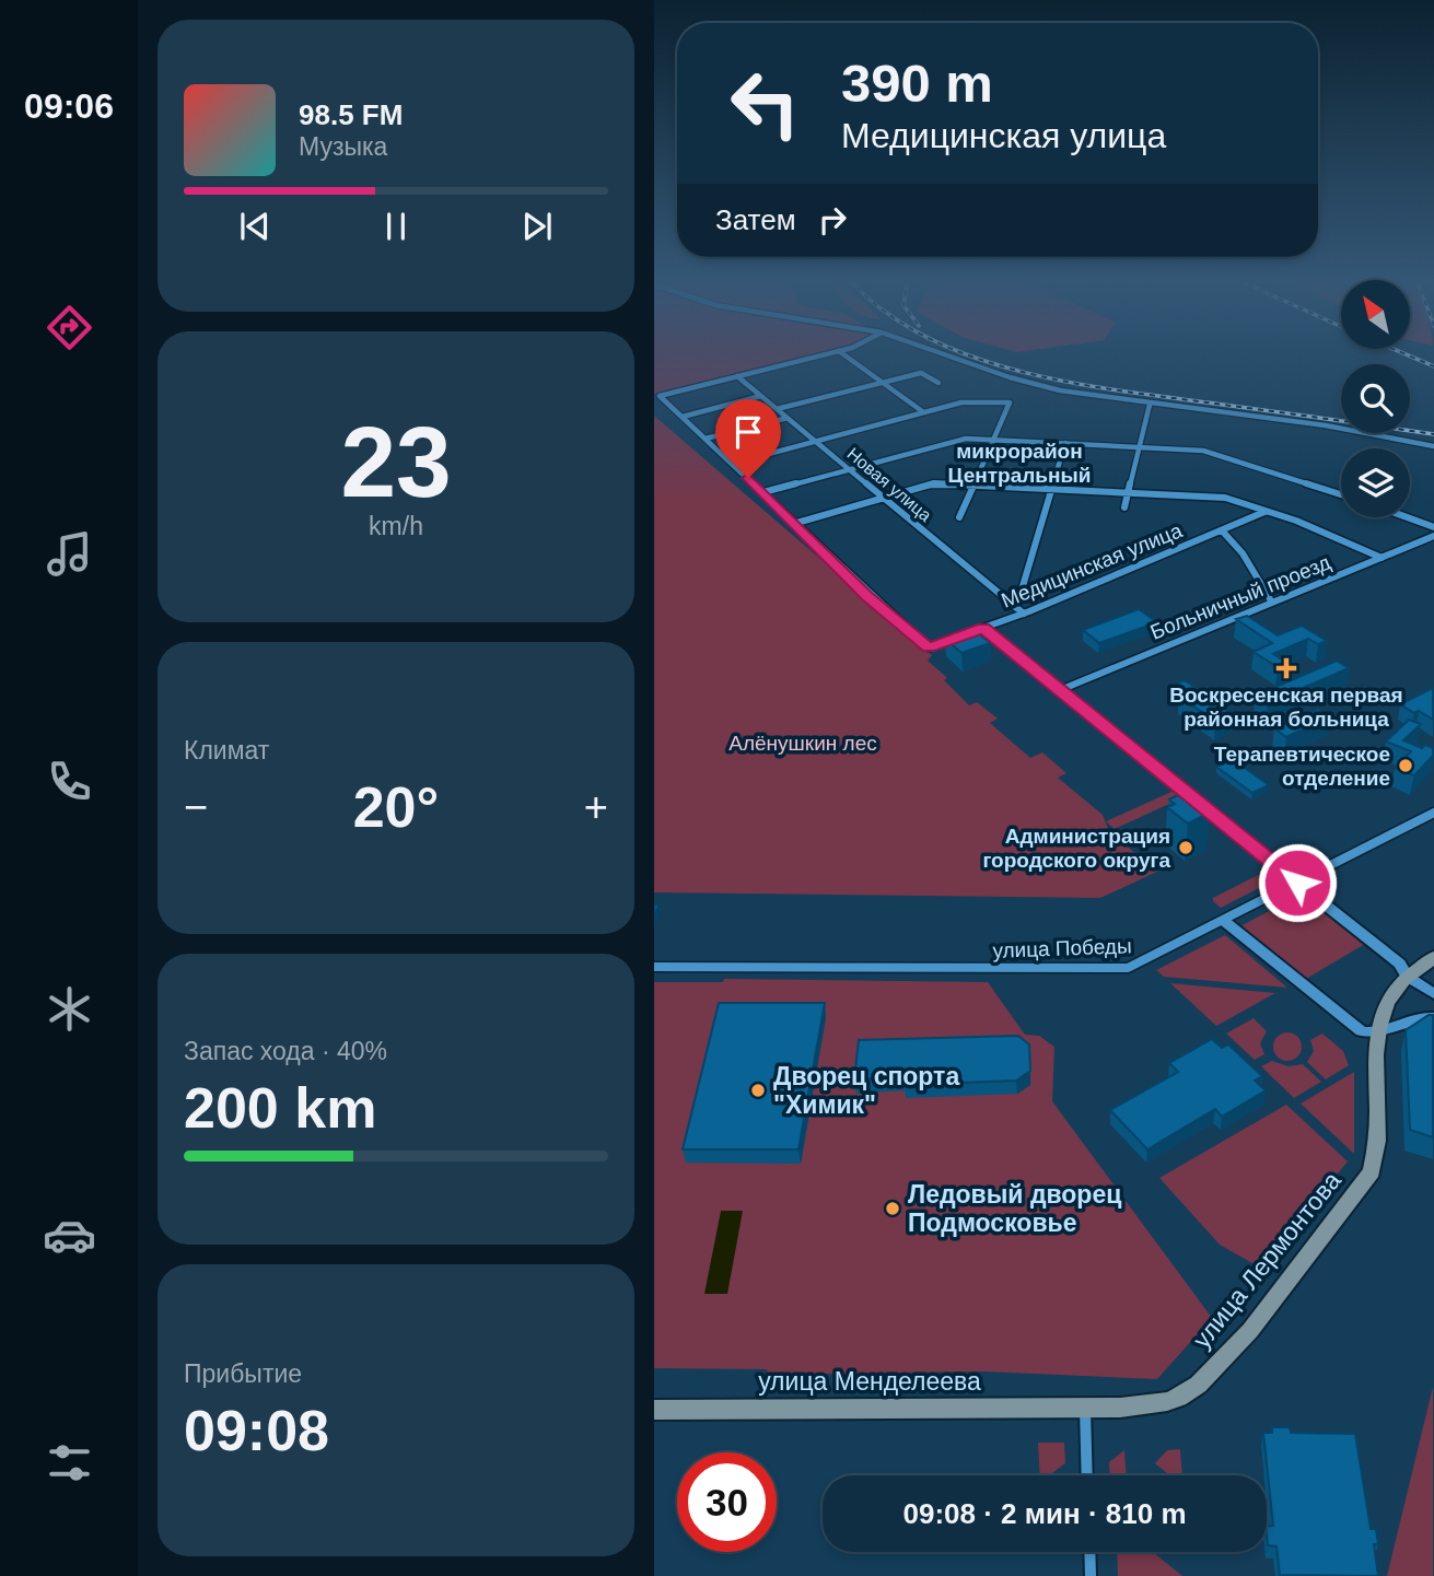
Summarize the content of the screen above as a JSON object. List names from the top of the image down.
{
  "streets": {
    "main road": ["улица Лермонтова", "улица Менделеева"],
    "street": [
      "Новая улица",
      "Медицинская улица",
      "Больничный проезд",
      "улица Победы"
    ]
  },
  "crossings": [
    ["Новая улица", "Медицинская улица"],
    ["улица Лермонтова", "улица Менделеева"]
  ],
  "districts": ["микрорайон Центральный"],
  "parks": ["Алёнушкин лес"],
  "places": {
    "health": ["Воскресенская первая районная больница"],
    "other": [
      "Терапевтическое отделение",
      "Администрация городского округа",
      "Дворец спорта \"Химик\"",
      "Ледовый дворец Подмосковье"
    ]
  },
  "north": "top left",
  "page": {
    "tabs": "09:06",
    "turn": ["390 m", "Медицинская улица"],
    "song": ["98.5 FM", "Музыка"],
    "then": "Затем",
    "tile": [
      ["23", "km/h"],
      "Климат",
      ["Запас хода · 40%", "200 km"],
      ["Прибытие", "09:08"]
    ],
    "heat": ["−", "20°", "+"],
    "limit": "30",
    "trip": "09:08 · 2 мин · 810 m"
  }
}
